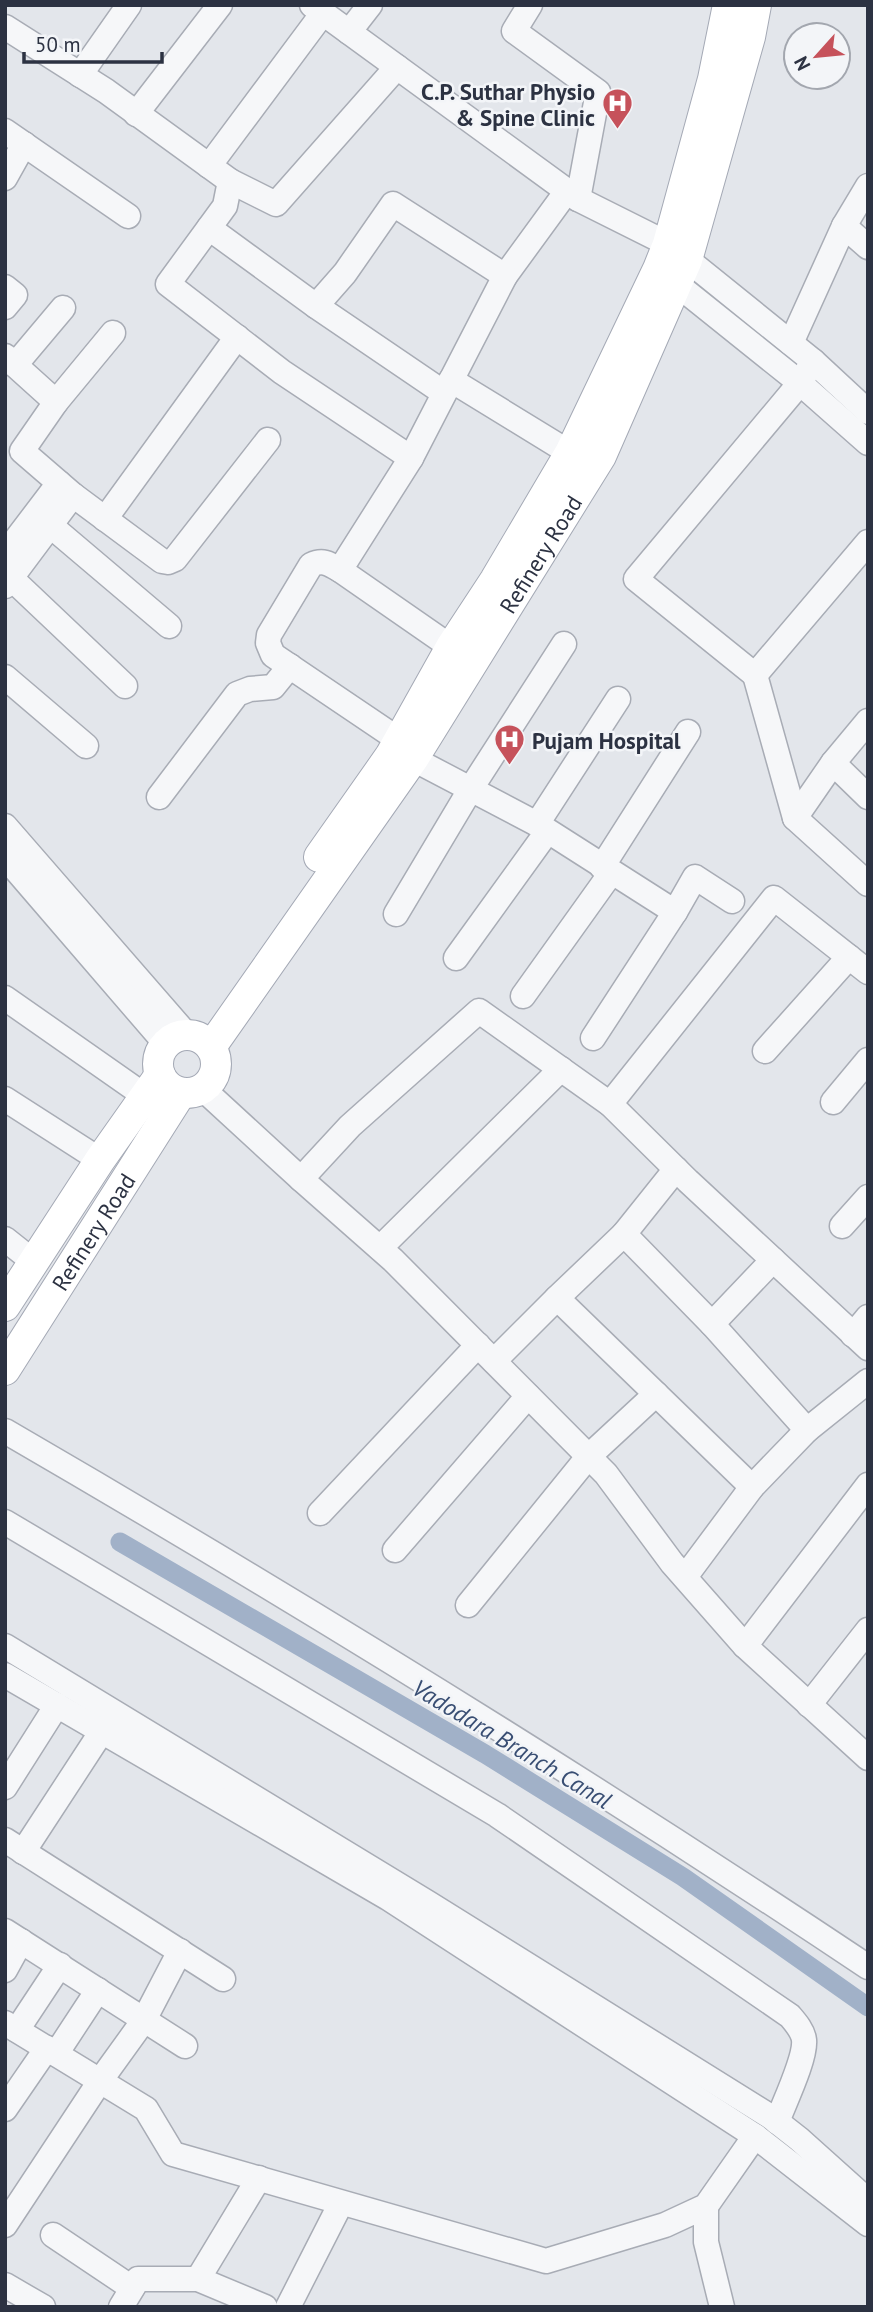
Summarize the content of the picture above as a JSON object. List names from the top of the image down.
{
  "streets": {
    "main road": ["Refinery Road"]
  },
  "water": ["Vadodara Branch Canal"],
  "places": {
    "hospital": ["C.P. Suthar Physio & Spine Clinic", "Pujam Hospital"]
  },
  "scale_bar": "50 m",
  "north": "bottom left"
}
